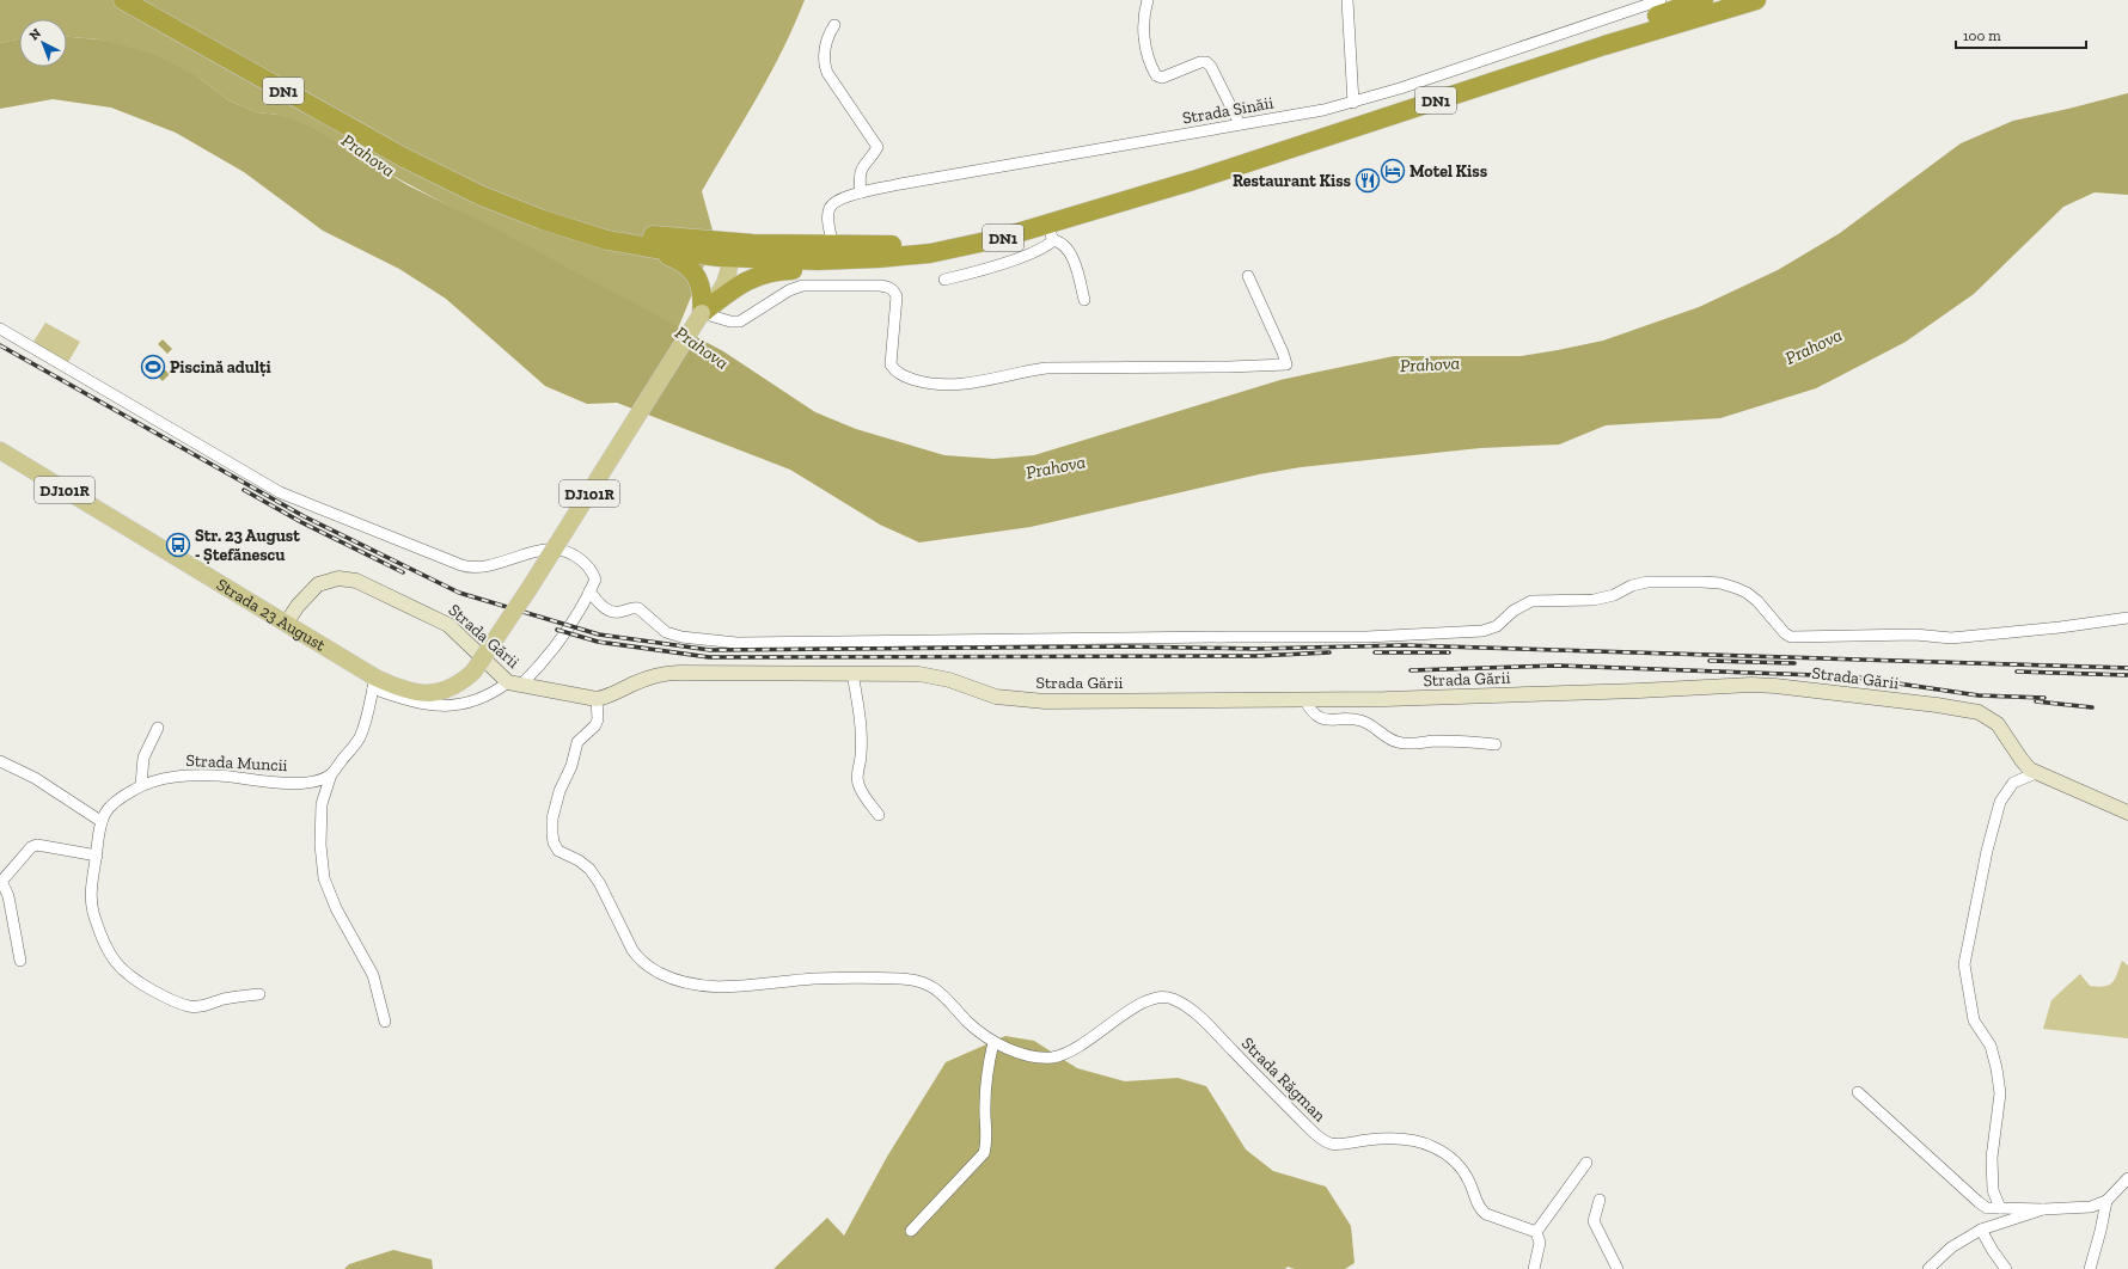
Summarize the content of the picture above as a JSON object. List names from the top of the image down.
{
  "streets": {
    "highway": ["DN1"],
    "main road": ["DJ101R", "Strada 23 August"],
    "street": [
      "Strada Sinăii",
      "Strada Gării",
      "Strada Muncii",
      "Strada Răgman"
    ]
  },
  "crossings": [
    ["DN1", "Strada Sinăii"],
    ["DN1", "DJ101R"],
    ["DJ101R", "Strada 23 August"],
    ["Strada 23 August", "Strada Gării"],
    ["Strada Gării", "Strada Răgman"]
  ],
  "water": ["Prahova"],
  "places": {
    "hotel": ["Motel Kiss"],
    "restaurant": ["Restaurant Kiss"],
    "sports": ["Piscină adulți"],
    "bus stop": ["Str. 23 August - Ștefănescu"]
  },
  "scale_bar": "100 m",
  "north": "top left"
}
